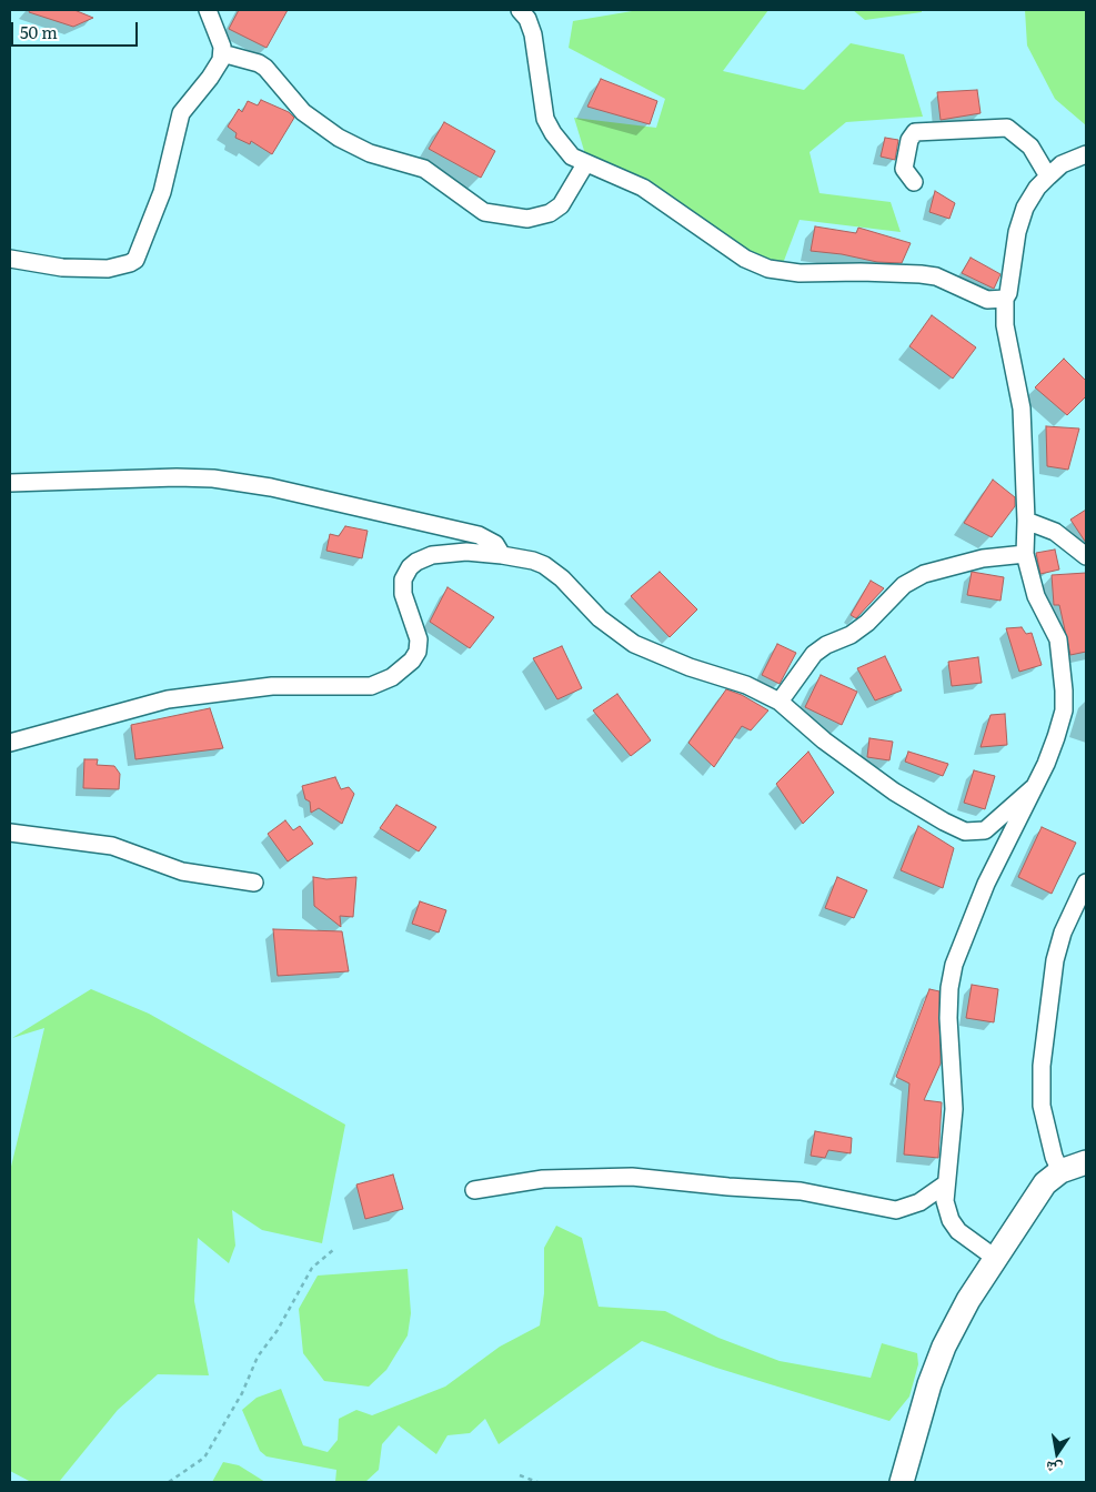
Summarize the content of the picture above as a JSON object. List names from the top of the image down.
{
  "scale_bar": "50 m",
  "north": "bottom"
}
